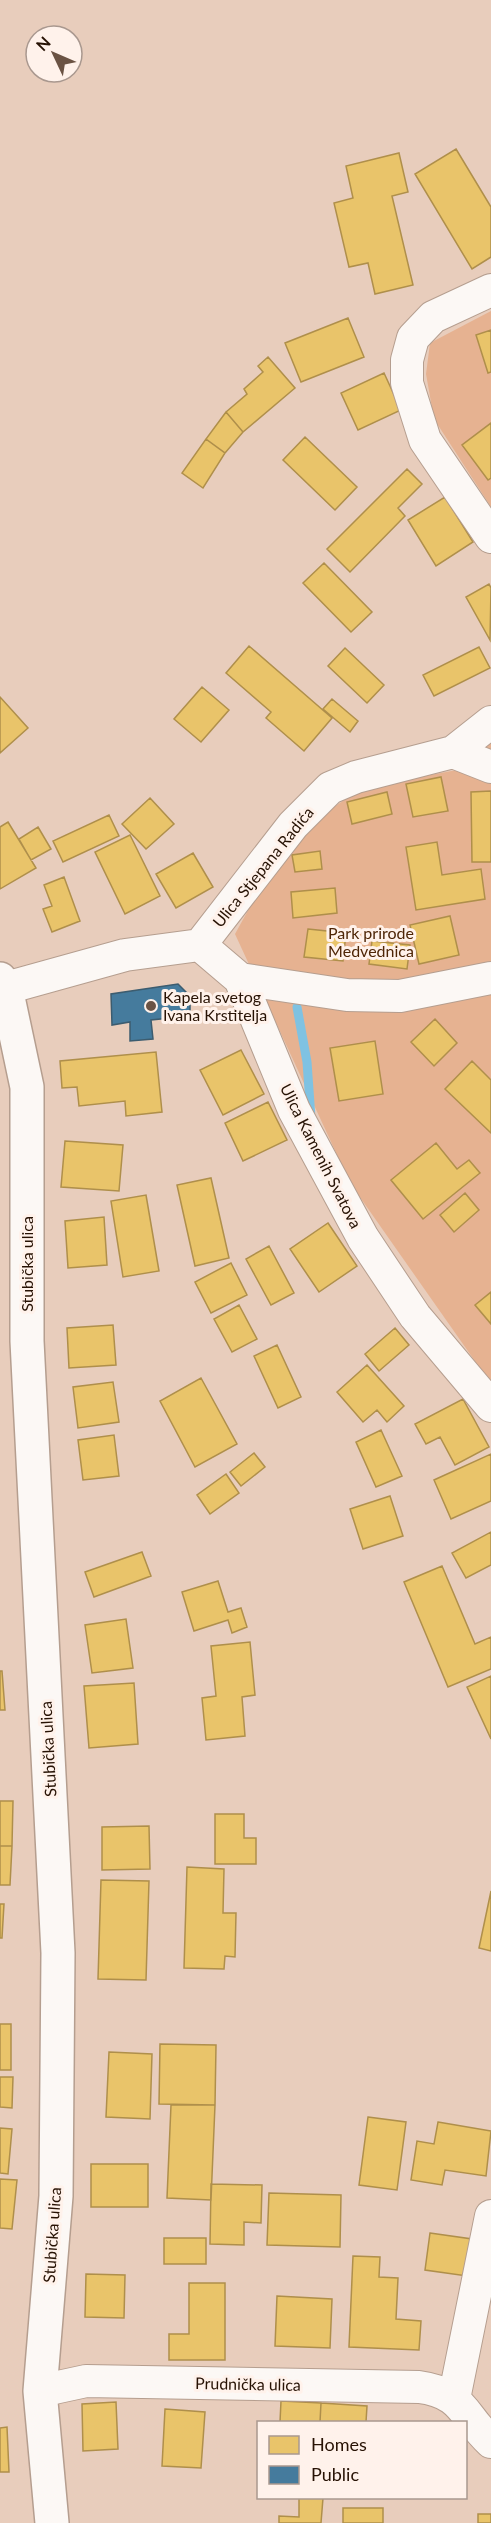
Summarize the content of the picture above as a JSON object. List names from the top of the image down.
{
  "streets": {
    "main road": ["Stubička ulica"],
    "street": ["Ulica Stjepana Radića", "Ulica Kamenih Svatova", "Prudnička ulica"]
  },
  "crossings": [
    ["Ulica Stjepana Radića", "Ulica Kamenih Svatova"],
    ["Stubička ulica", "Prudnička ulica"]
  ],
  "parks": ["Park prirode Medvednica"],
  "places": ["Kapela svetog Ivana Krstitelja"],
  "legend": ["Homes", "Public"],
  "north": "top left"
}
